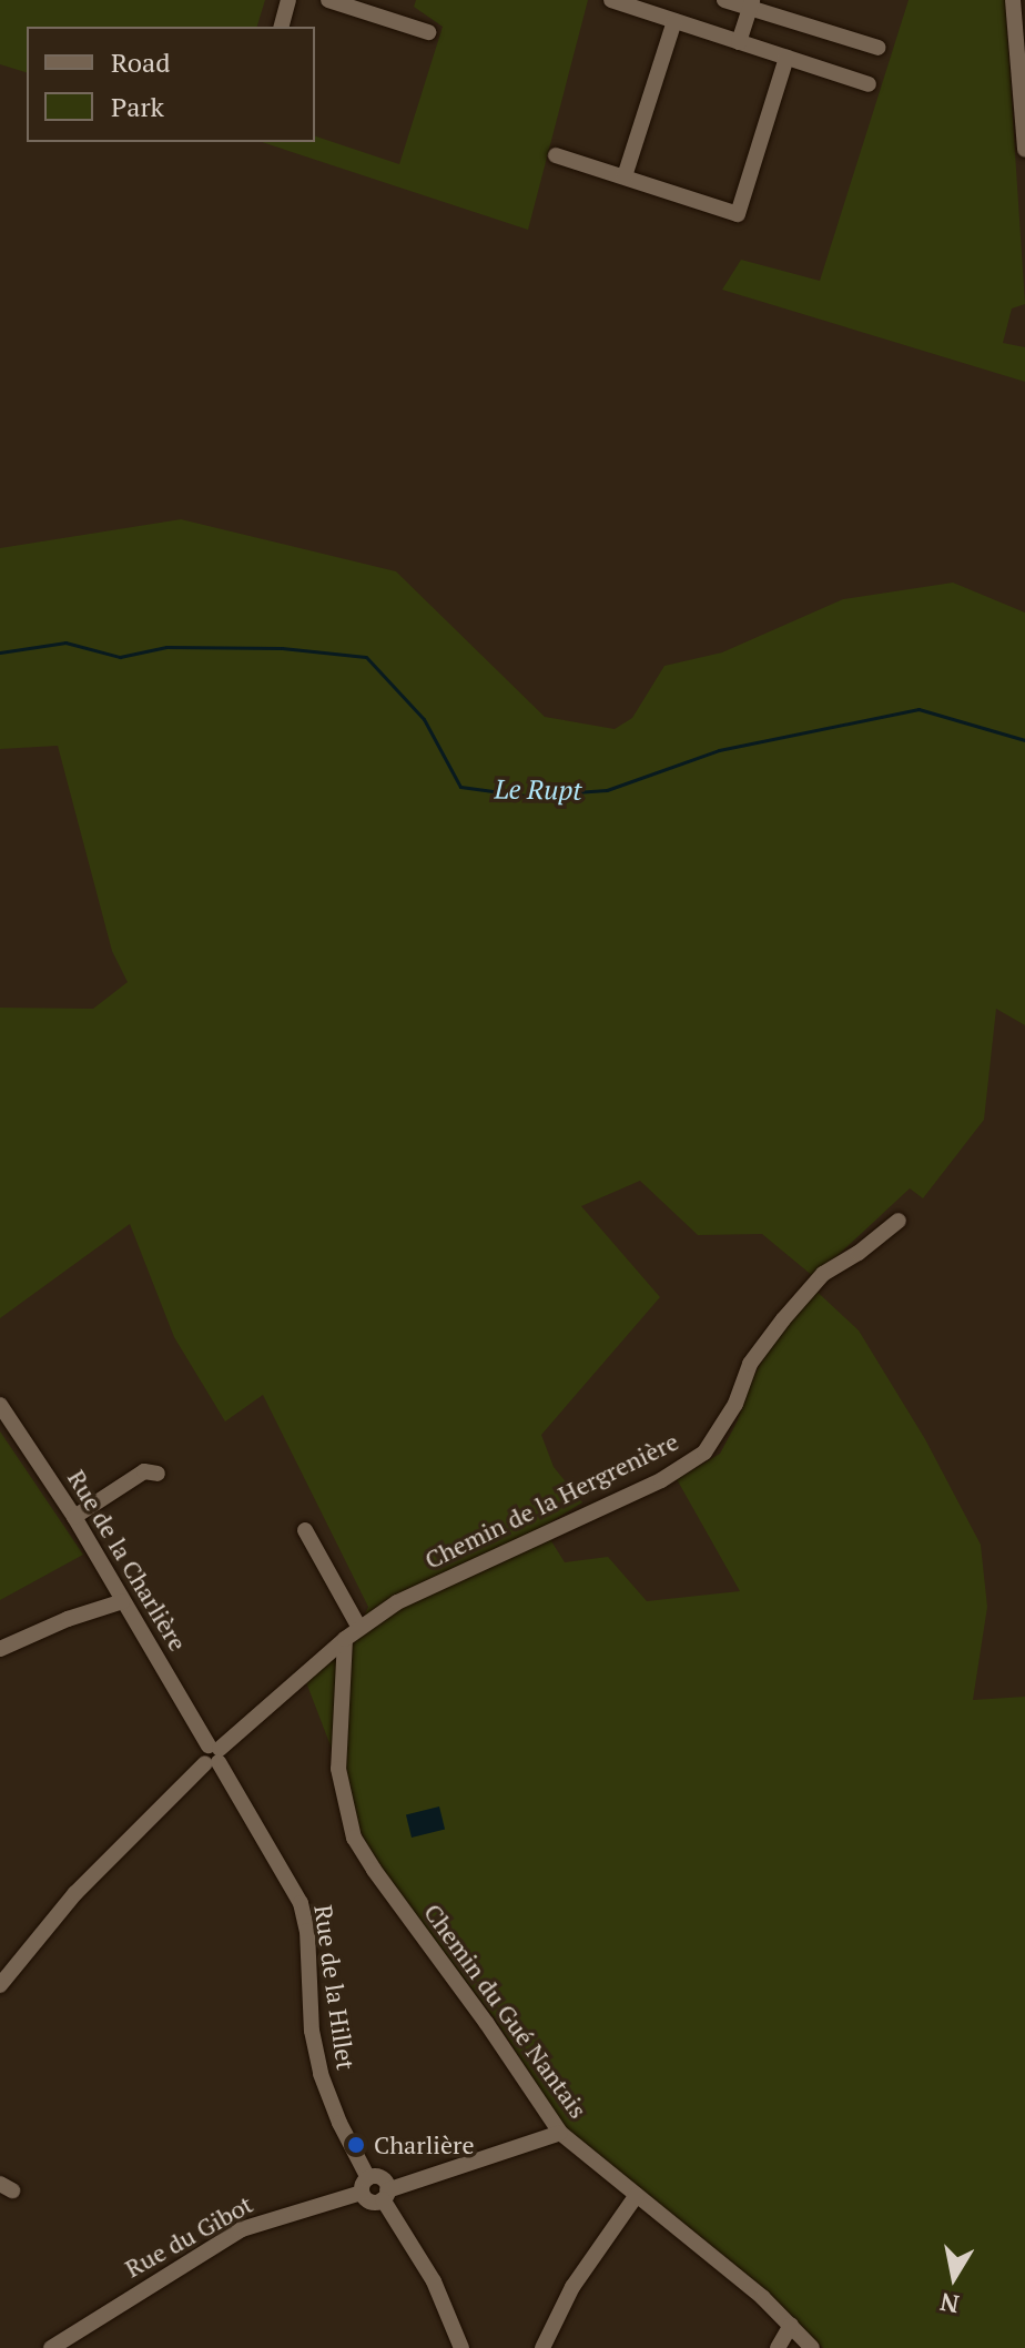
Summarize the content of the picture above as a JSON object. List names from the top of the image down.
{
  "streets": {
    "street": [
      "Chemin de la Hergrenière",
      "Rue de la Charlière",
      "Rue de la Hillet",
      "Chemin du Gué Nantais",
      "Rue du Gibot"
    ]
  },
  "crossings": [
    ["Chemin de la Hergrenière", "Rue de la Charlière"],
    ["Chemin de la Hergrenière", "Rue de la Hillet"],
    ["Chemin de la Hergrenière", "Chemin du Gué Nantais"],
    ["Rue de la Charlière", "Rue de la Hillet"],
    ["Rue de la Hillet", "Rue du Gibot"]
  ],
  "water": ["Le Rupt"],
  "places": ["Charlière"],
  "legend": ["Road", "Park"],
  "north": "bottom"
}
